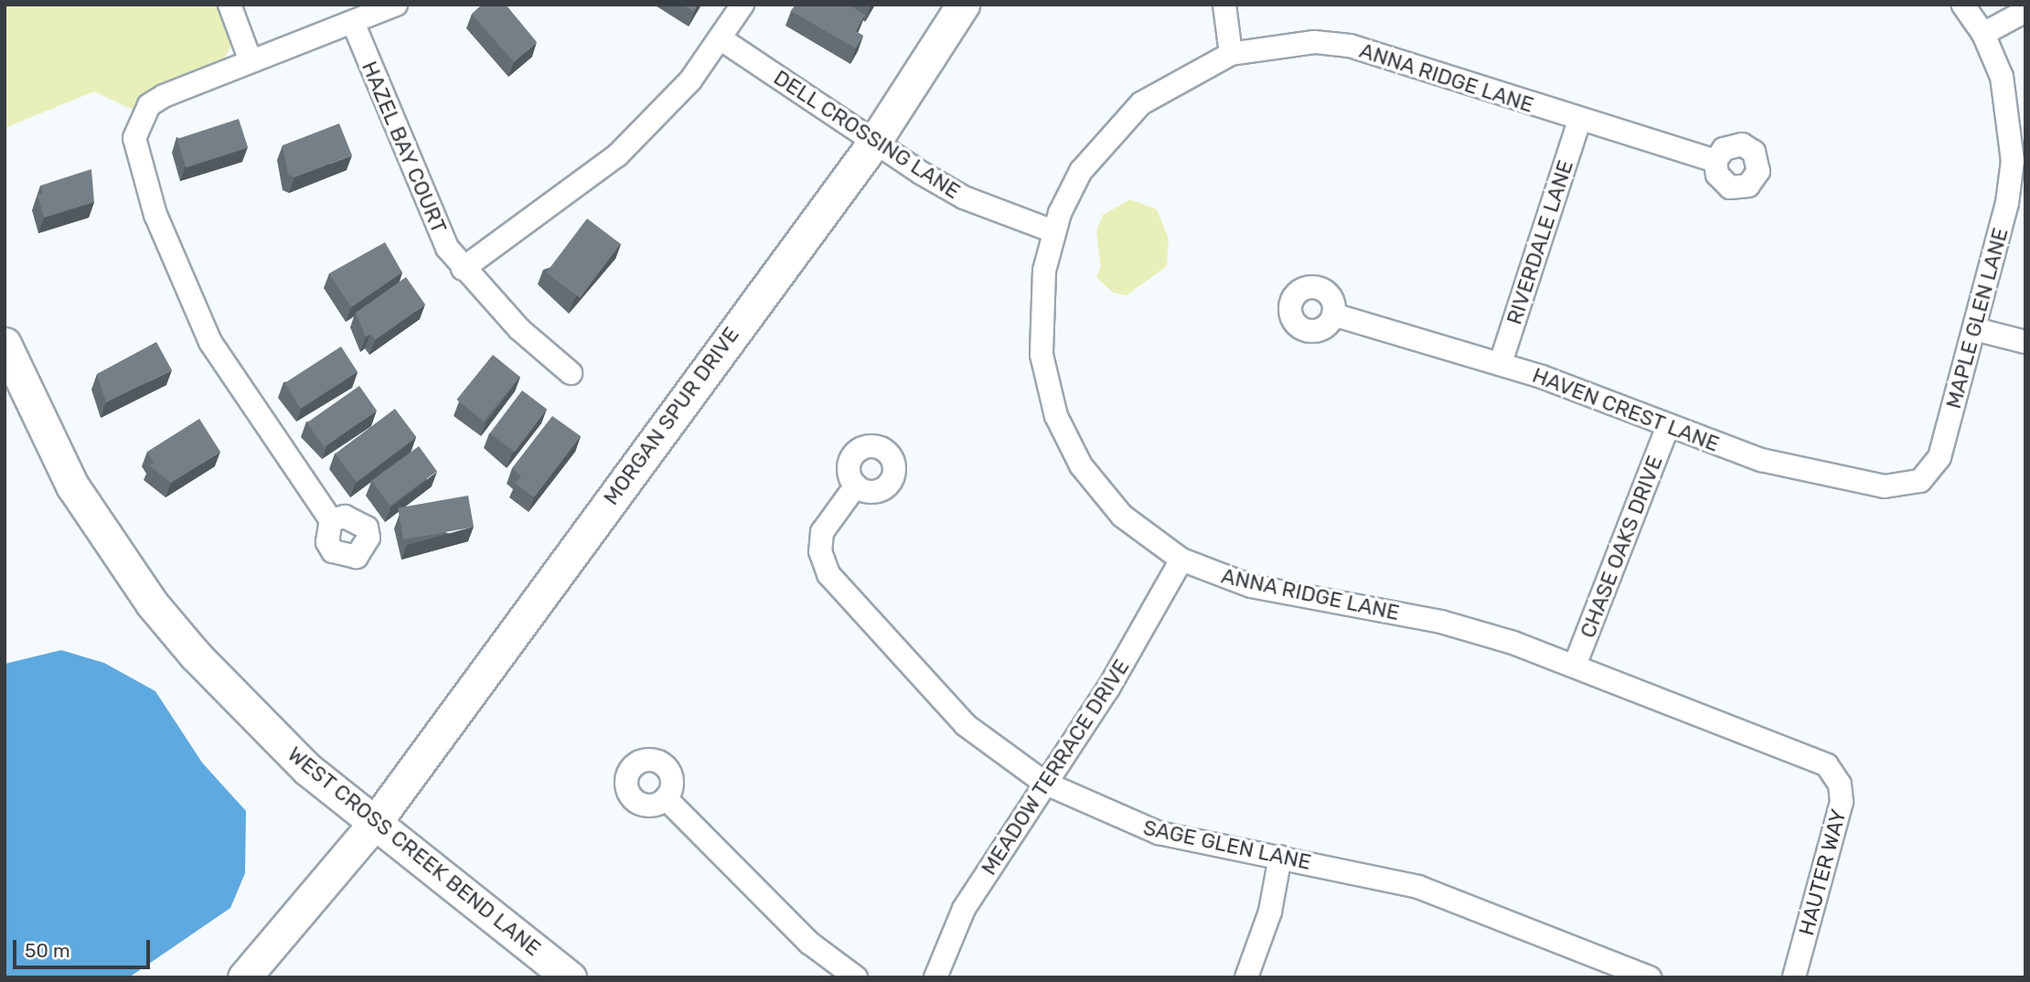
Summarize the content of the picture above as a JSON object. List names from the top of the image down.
{
  "streets": {
    "street": [
      "ANNA RIDGE LANE",
      "DELL CROSSING LANE",
      "HAZEL BAY COURT",
      "RIVERDALE LANE",
      "MAPLE GLEN LANE",
      "HAVEN CREST LANE",
      "MORGAN SPUR DRIVE",
      "CHASE OAKS DRIVE",
      "MEADOW TERRACE DRIVE",
      "SAGE GLEN LANE",
      "WEST CROSS CREEK BEND LANE",
      "HAUTER WAY"
    ]
  },
  "crossings": [
    ["ANNA RIDGE LANE", "DELL CROSSING LANE"],
    ["ANNA RIDGE LANE", "RIVERDALE LANE"],
    ["ANNA RIDGE LANE", "CHASE OAKS DRIVE"],
    ["ANNA RIDGE LANE", "MEADOW TERRACE DRIVE"],
    ["ANNA RIDGE LANE", "HAUTER WAY"],
    ["DELL CROSSING LANE", "MORGAN SPUR DRIVE"],
    ["RIVERDALE LANE", "HAVEN CREST LANE"],
    ["MAPLE GLEN LANE", "HAVEN CREST LANE"],
    ["HAVEN CREST LANE", "CHASE OAKS DRIVE"],
    ["MORGAN SPUR DRIVE", "WEST CROSS CREEK BEND LANE"],
    ["MEADOW TERRACE DRIVE", "SAGE GLEN LANE"]
  ],
  "scale_bar": "50 m"
}
